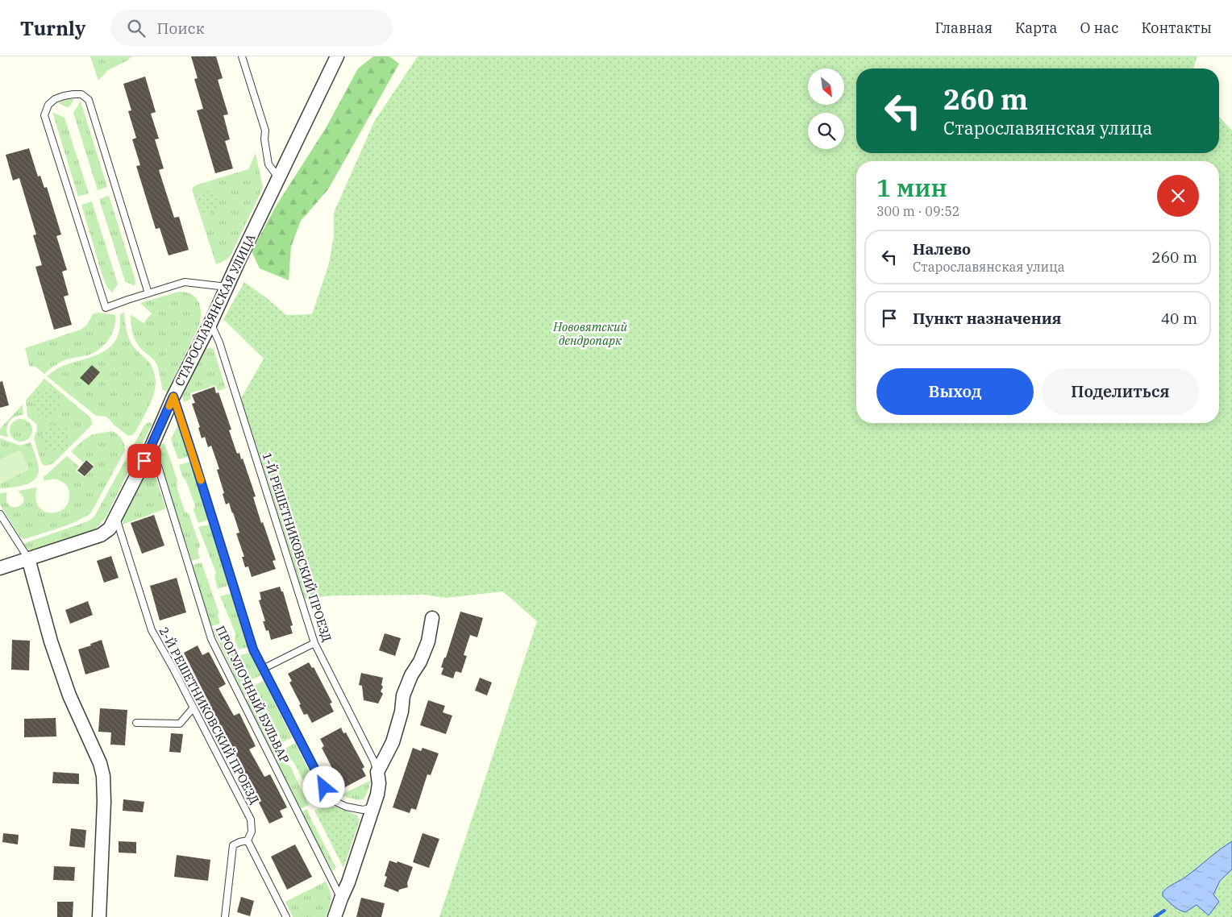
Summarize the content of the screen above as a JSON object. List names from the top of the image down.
{
  "streets": {
    "street": ["СТАРОСЛАВЯНСКАЯ УЛИЦА"],
    "lane": ["1-Й РЕШЕТНИКОВСКИЙ ПРОЕЗД", "ПРОГУЛОЧНЫЙ БУЛЬВАР", "2-Й РЕШЕТНИКОВСКИЙ ПРОЕЗД"]
  },
  "crossings": [
    ["СТАРОСЛАВЯНСКАЯ УЛИЦА", "1-Й РЕШЕТНИКОВСКИЙ ПРОЕЗД"],
    ["СТАРОСЛАВЯНСКАЯ УЛИЦА", "ПРОГУЛОЧНЫЙ БУЛЬВАР"],
    ["СТАРОСЛАВЯНСКАЯ УЛИЦА", "2-Й РЕШЕТНИКОВСКИЙ ПРОЕЗД"]
  ],
  "parks": ["Нововятский дендропарк"],
  "north": "bottom right",
  "page": {
    "header": "Turnly",
    "search": "Поиск",
    "nav": [
      "Главная",
      "Карта",
      "О нас",
      "Контакты"
    ],
    "turn": ["260 m", "Старославянская улица"],
    "heading": ["1 мин", "300 m · 09:52"],
    "list": [
      {
        "name": "Налево",
        "note": "Старославянская улица",
        "value": "260 m"
      },
      {
        "name": "Пункт назначения",
        "value": "40 m"
      }
    ],
    "buttons": ["Выход", "Поделиться"]
  }
}
